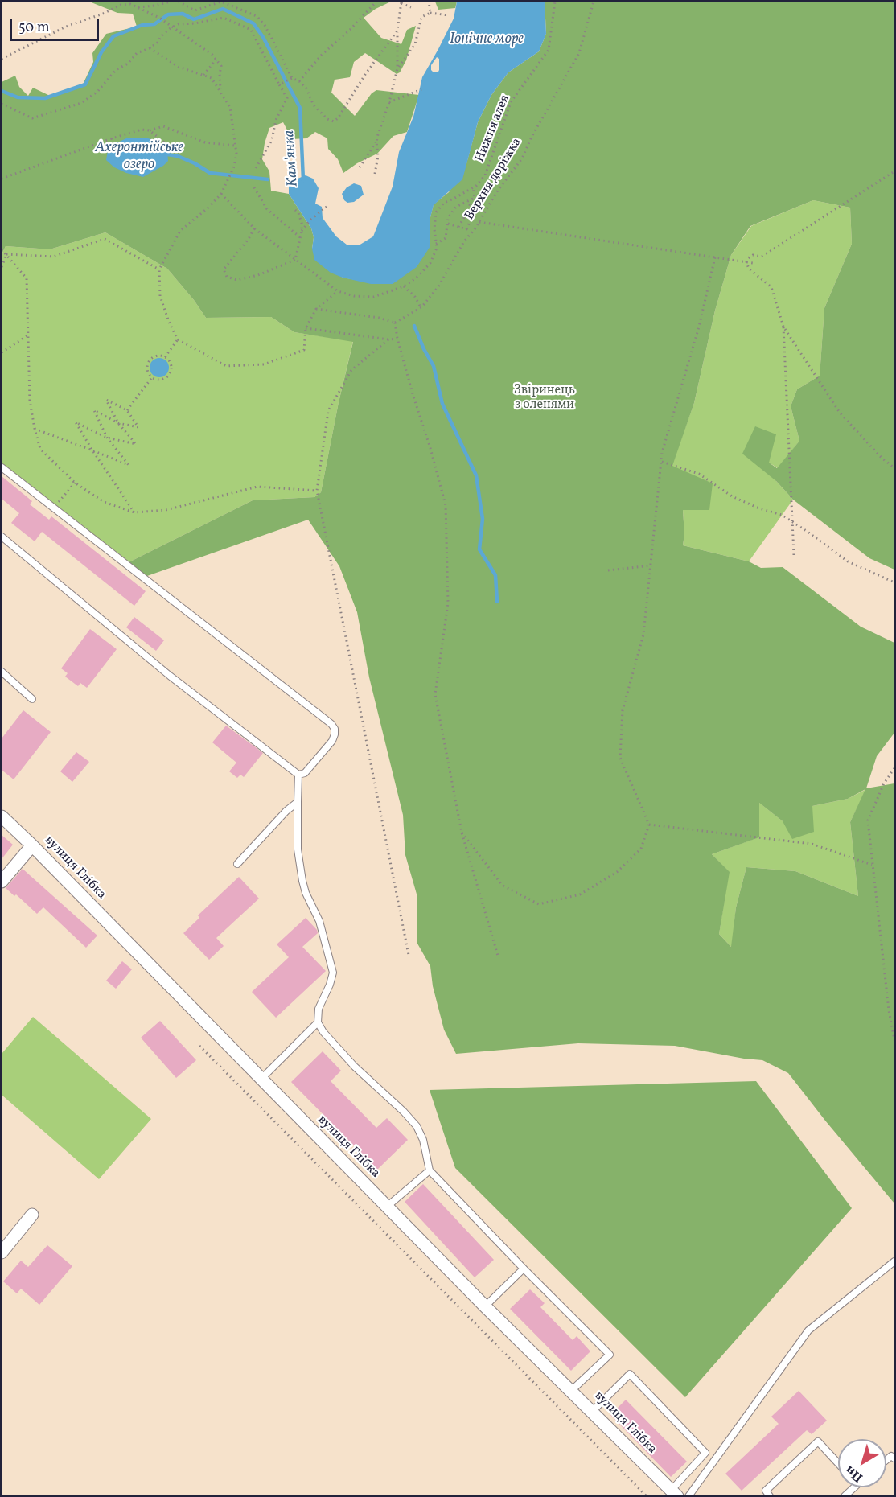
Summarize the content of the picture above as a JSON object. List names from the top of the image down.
{
  "streets": {
    "street": ["вулиця Глібка"],
    "path": ["Нижня алея", "Верхня доріжка"]
  },
  "water": ["Іонічне море", "Ахеронтійське озеро", "Кам'янка"],
  "parks": ["Звіринець з оленями"],
  "scale_bar": "50 m",
  "north": "bottom left"
}
